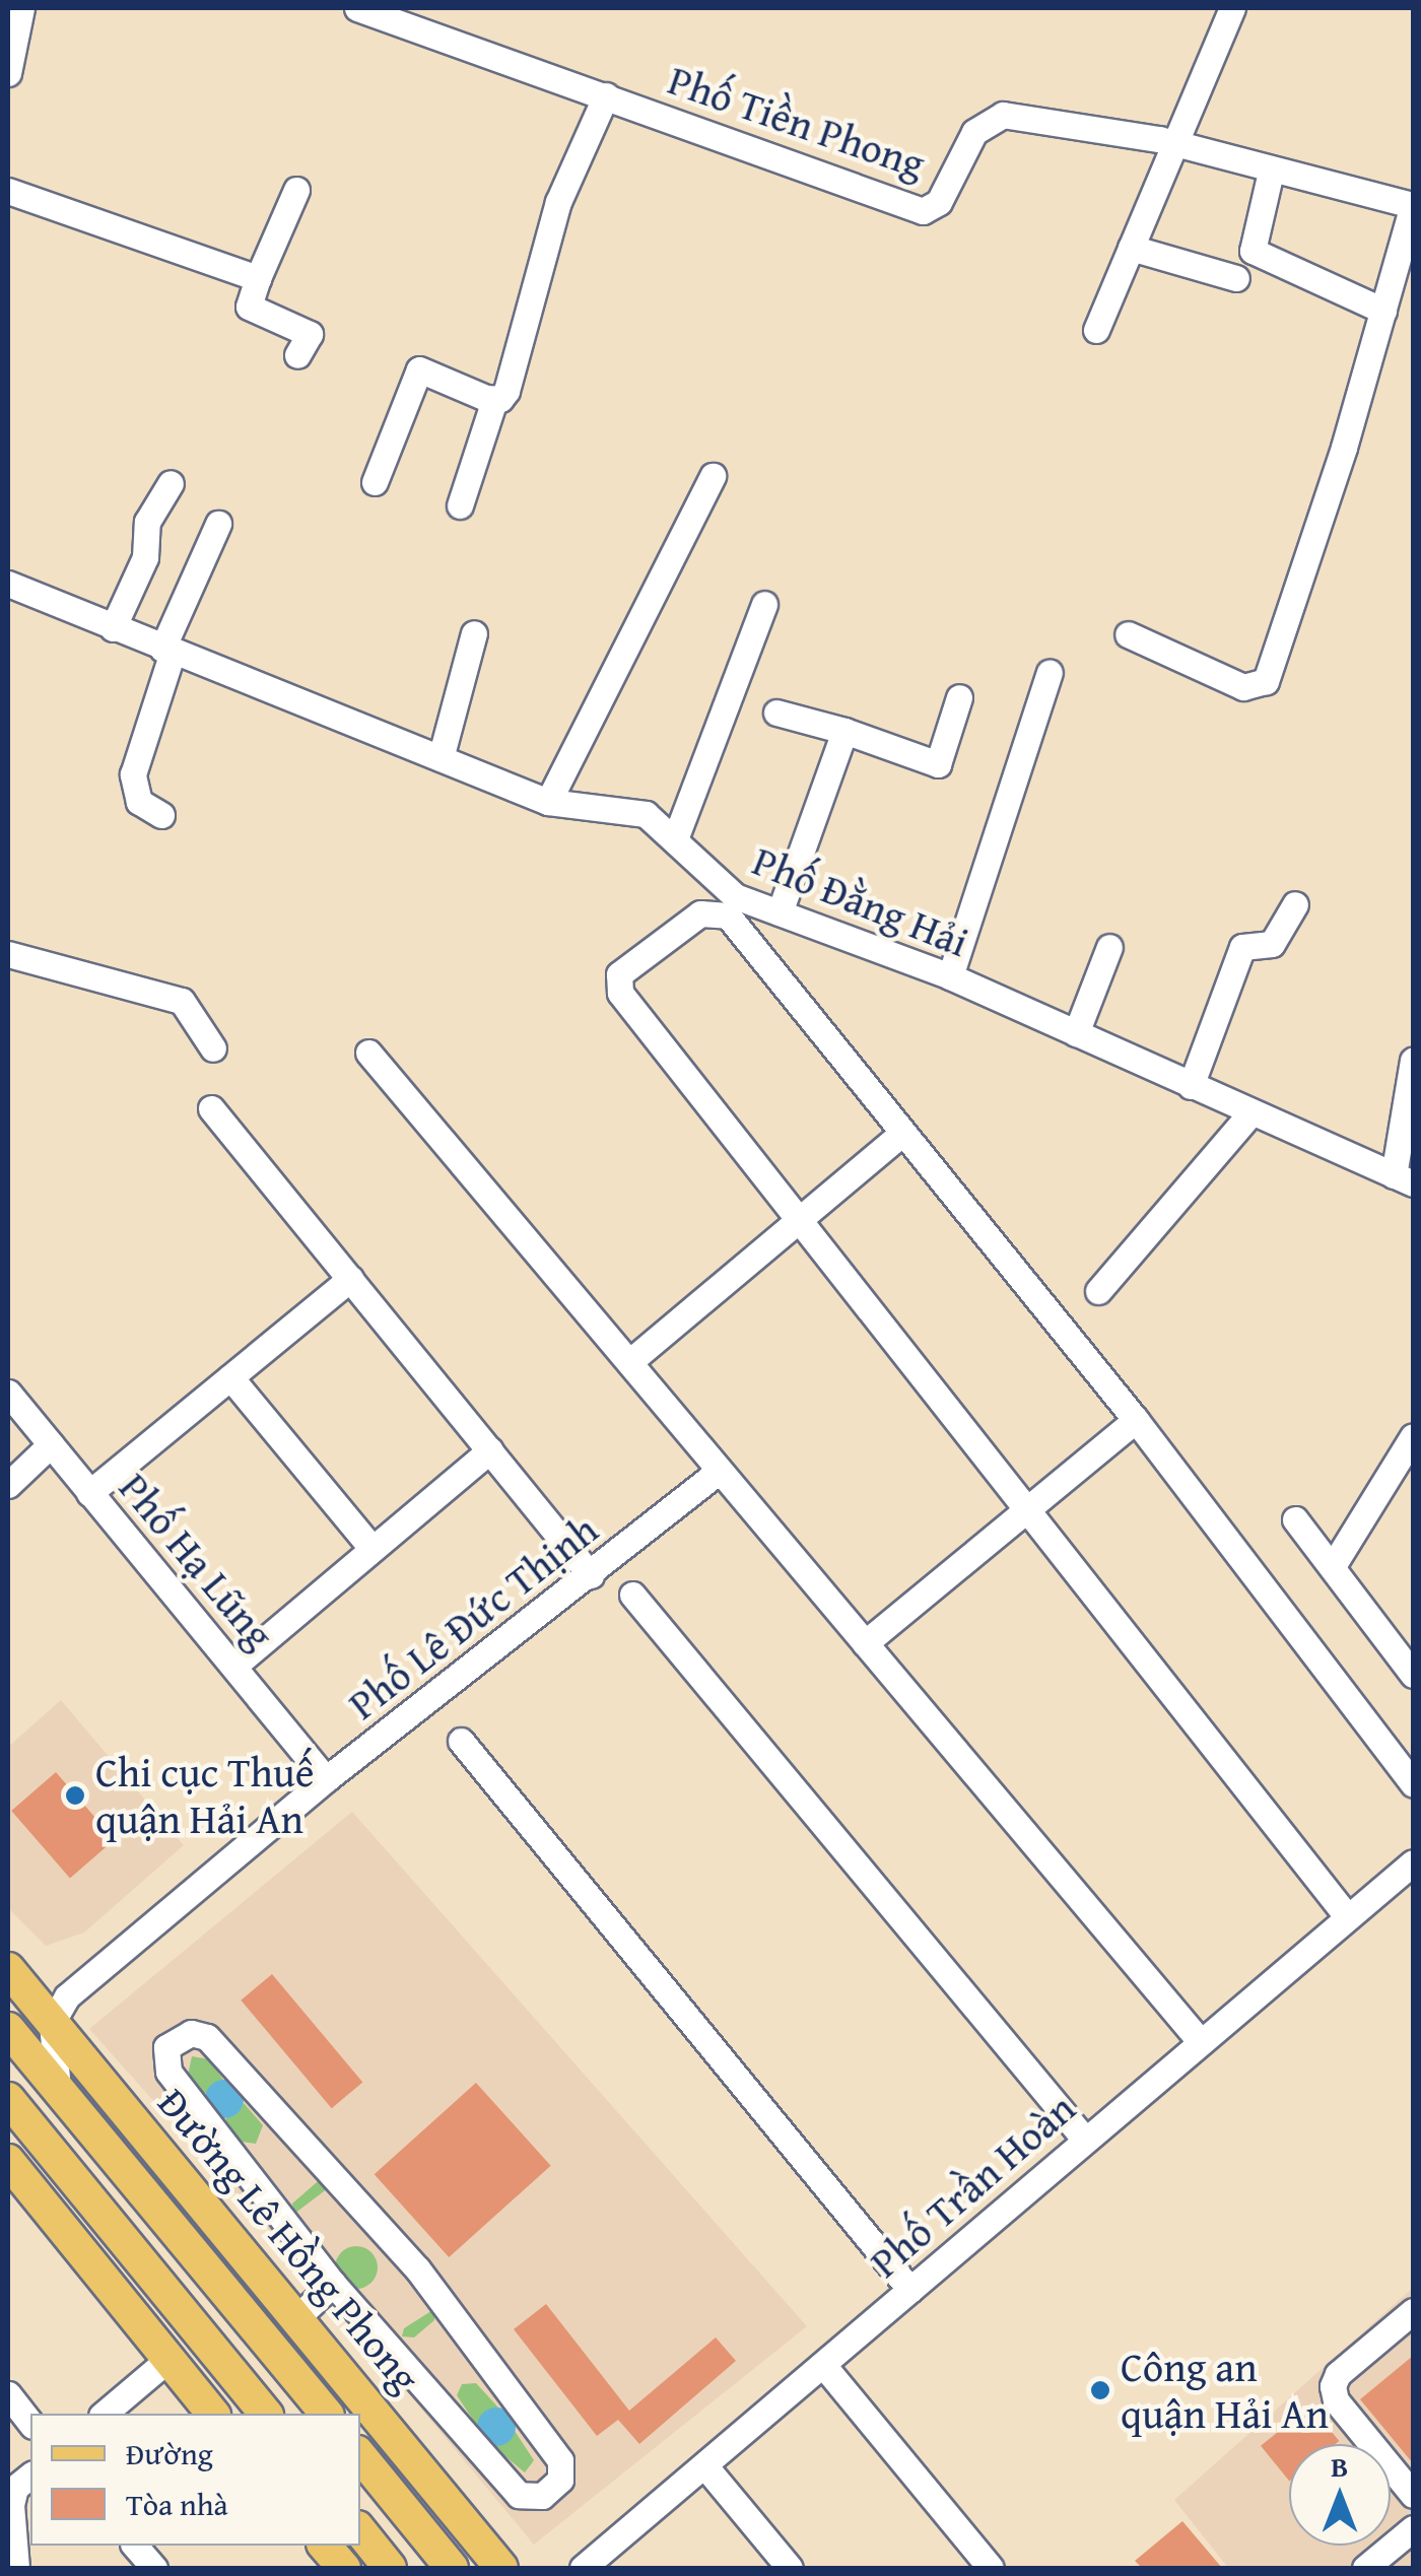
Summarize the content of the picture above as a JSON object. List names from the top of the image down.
{
  "streets": {
    "main road": ["Đường Lê Hồng Phong"],
    "street": [
      "Phố Tiền Phong",
      "Phố Đằng Hải",
      "Phố Hạ Lũng",
      "Phố Lê Đức Thịnh",
      "Phố Trần Hoàn"
    ]
  },
  "crossings": [
    ["Phố Hạ Lũng", "Phố Lê Đức Thịnh"],
    ["Phố Lê Đức Thịnh", "Đường Lê Hồng Phong"]
  ],
  "places": ["Chi cục Thuế quận Hải An", "Công an quận Hải An"],
  "legend": ["Đường", "Tòa nhà"],
  "north": "top"
}
